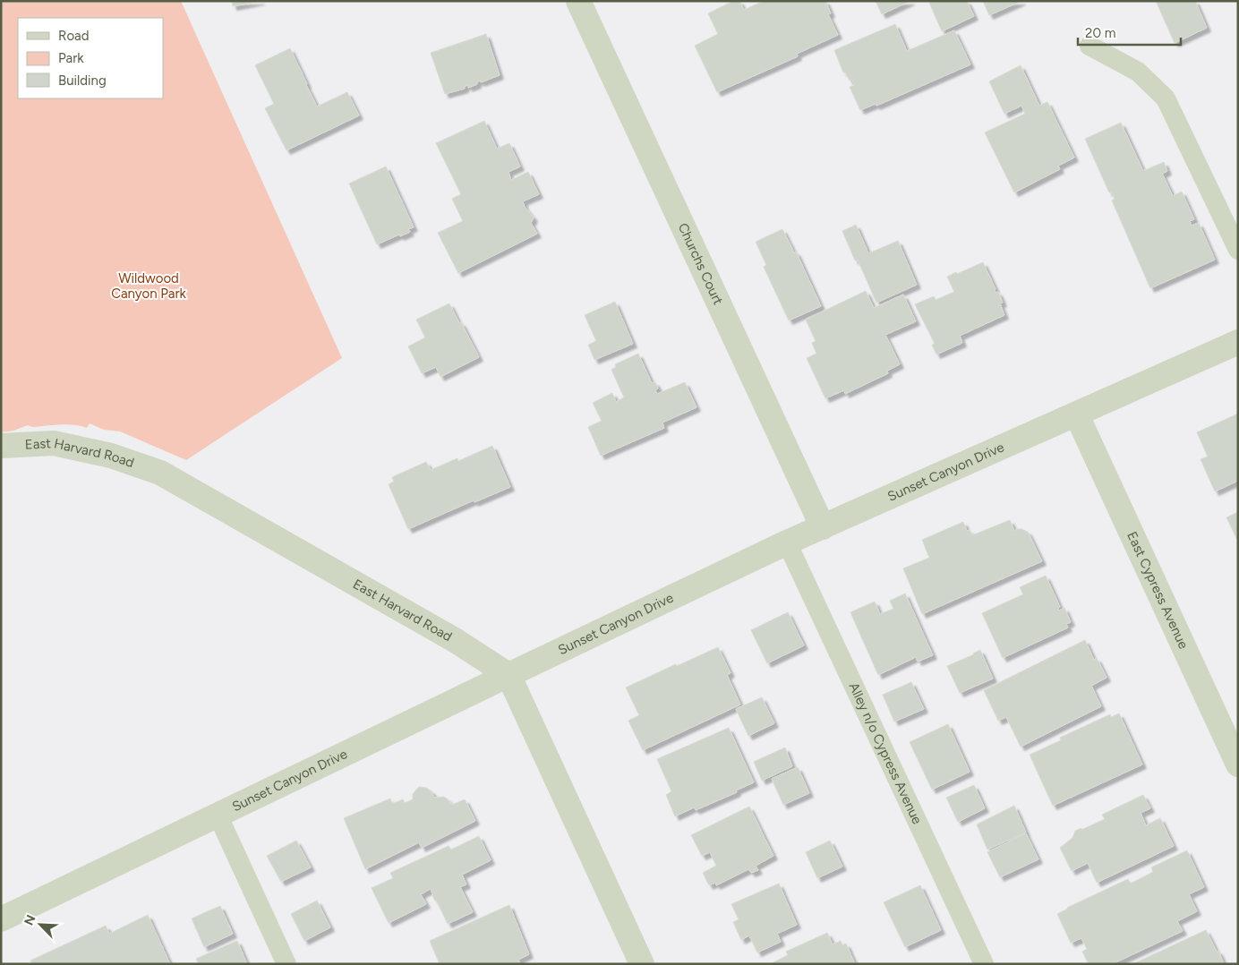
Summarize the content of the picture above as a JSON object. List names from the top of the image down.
{
  "streets": {
    "street": [
      "Churchs Court",
      "East Harvard Road",
      "Sunset Canyon Drive",
      "East Cypress Avenue"
    ],
    "lane": ["Alley n/o Cypress Avenue"]
  },
  "crossings": [
    ["Churchs Court", "Sunset Canyon Drive"],
    ["East Harvard Road", "Sunset Canyon Drive"],
    ["Sunset Canyon Drive", "East Cypress Avenue"],
    ["Sunset Canyon Drive", "Alley n/o Cypress Avenue"]
  ],
  "parks": ["Wildwood Canyon Park"],
  "legend": ["Road", "Park", "Building"],
  "scale_bar": "20 m",
  "north": "top left"
}
